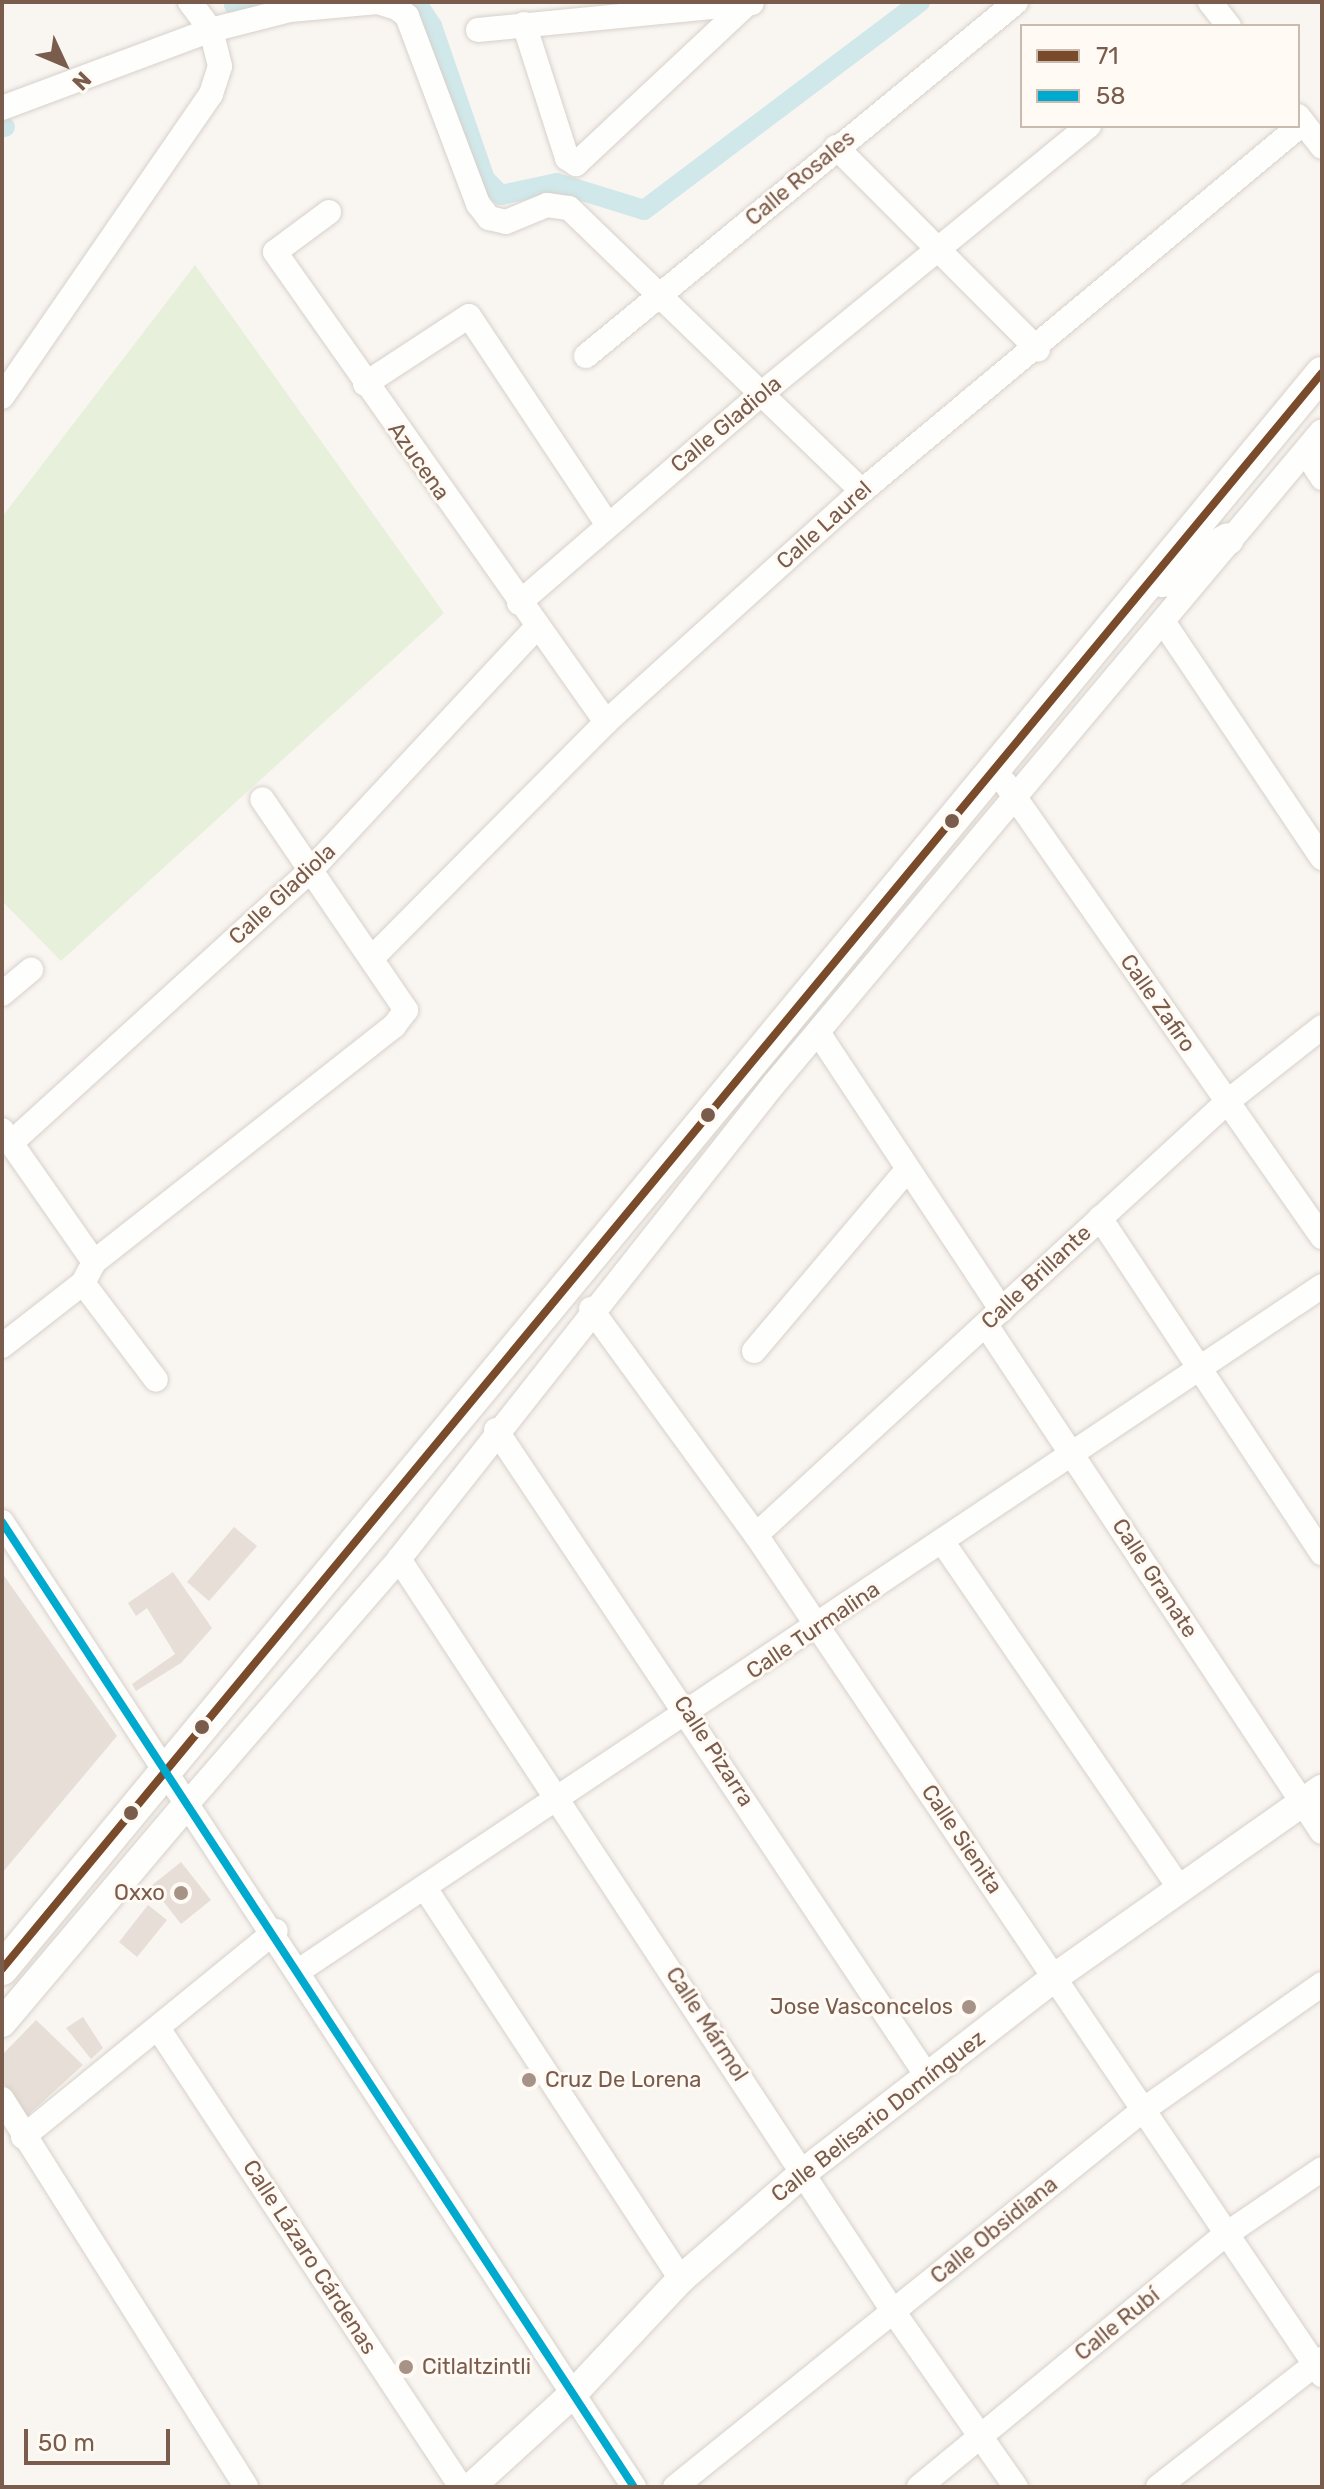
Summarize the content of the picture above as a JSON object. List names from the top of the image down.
{
  "streets": {
    "street": [
      "Calle Rosales",
      "Calle Gladiola",
      "Azucena",
      "Calle Laurel",
      "Calle Zafiro",
      "Calle Brillante",
      "Calle Granate",
      "Calle Turmalina",
      "Calle Pizarra",
      "Calle Sienita",
      "Calle Mármol",
      "Calle Belisario Domínguez",
      "Calle Obsidiana",
      "Calle Lázaro Cárdenas",
      "Calle Rubí"
    ]
  },
  "crossings": [
    ["Calle Gladiola", "Azucena"],
    ["Azucena", "Calle Laurel"],
    ["Calle Zafiro", "Calle Brillante"],
    ["Calle Brillante", "Calle Granate"],
    ["Calle Brillante", "Calle Sienita"],
    ["Calle Granate", "Calle Turmalina"],
    ["Calle Granate", "Calle Belisario Domínguez"],
    ["Calle Turmalina", "Calle Pizarra"],
    ["Calle Turmalina", "Calle Sienita"],
    ["Calle Turmalina", "Calle Mármol"],
    ["Calle Pizarra", "Calle Belisario Domínguez"],
    ["Calle Sienita", "Calle Belisario Domínguez"],
    ["Calle Sienita", "Calle Obsidiana"],
    ["Calle Sienita", "Calle Rubí"],
    ["Calle Mármol", "Calle Belisario Domínguez"],
    ["Calle Mármol", "Calle Obsidiana"],
    ["Calle Mármol", "Calle Rubí"]
  ],
  "places": [
    "Oxxo",
    "Jose Vasconcelos",
    "Cruz De Lorena",
    "Citlaltzintli"
  ],
  "lines": ["transit line 71", "transit line 58"],
  "legend": ["71", "58"],
  "scale_bar": "50 m",
  "north": "bottom right"
}
